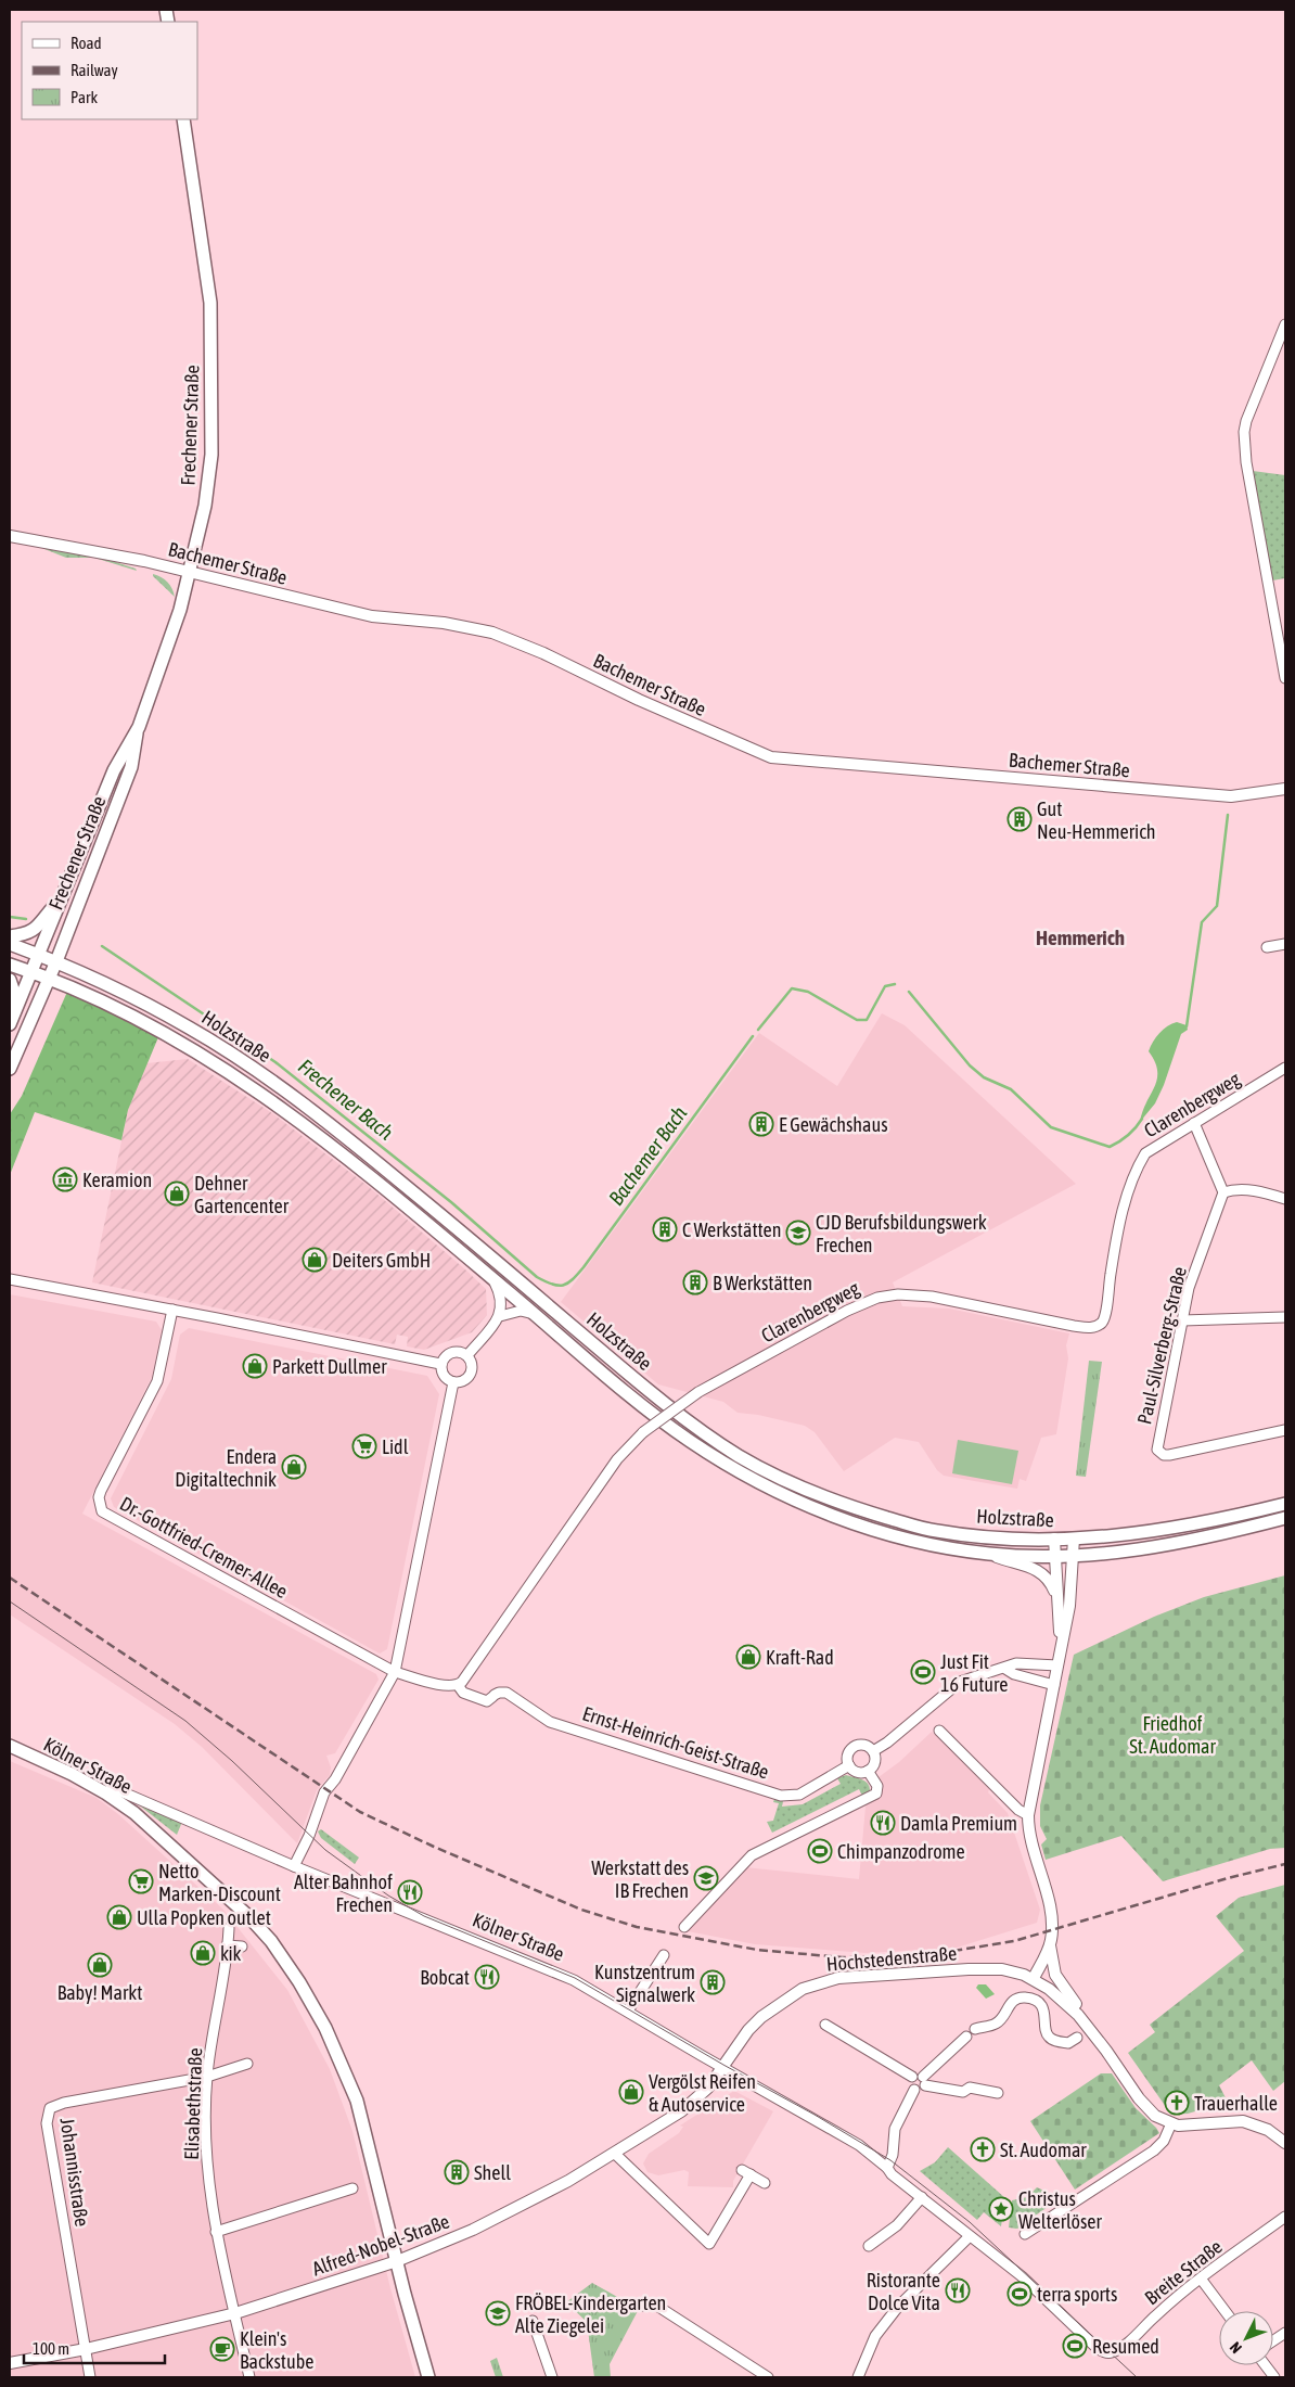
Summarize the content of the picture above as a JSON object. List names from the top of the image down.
{
  "streets": {
    "main road": ["Frechener Straße", "Holzstraße", "Kölner Straße"],
    "street": [
      "Bachemer Straße",
      "Clarenbergweg",
      "Paul-Silverberg-Straße",
      "Dr.-Gottfried-Cremer-Allee",
      "Ernst-Heinrich-Geist-Straße",
      "Hochstedenstraße",
      "Elisabethstraße",
      "Johannisstraße",
      "Alfred-Nobel-Straße",
      "Breite Straße"
    ]
  },
  "crossings": [
    ["Frechener Straße", "Bachemer Straße"],
    ["Frechener Straße", "Holzstraße"],
    ["Clarenbergweg", "Dr.-Gottfried-Cremer-Allee"],
    ["Clarenbergweg", "Ernst-Heinrich-Geist-Straße"],
    ["Dr.-Gottfried-Cremer-Allee", "Ernst-Heinrich-Geist-Straße"],
    ["Kölner Straße", "Hochstedenstraße"],
    ["Kölner Straße", "Alfred-Nobel-Straße"],
    ["Kölner Straße", "Breite Straße"],
    ["Hochstedenstraße", "Alfred-Nobel-Straße"],
    ["Elisabethstraße", "Johannisstraße"],
    ["Elisabethstraße", "Alfred-Nobel-Straße"],
    ["Johannisstraße", "Alfred-Nobel-Straße"]
  ],
  "districts": ["Hemmerich"],
  "water": ["Frechener Bach", "Bachemer Bach"],
  "parks": ["Friedhof St. Audomar"],
  "places": {
    "building": [
      "Gut Neu-Hemmerich",
      "E Gewächshaus",
      "C Werkstätten",
      "B Werkstätten",
      "Kunstzentrum Signalwerk",
      "Shell"
    ],
    "museum": ["Keramion"],
    "shop": [
      "Dehner Gartencenter",
      "Deiters GmbH",
      "Parkett Dullmer",
      "Endera Digitaltechnik",
      "Kraft-Rad",
      "Ulla Popken outlet",
      "kik",
      "Baby! Markt",
      "Vergölst Reifen & Autoservice"
    ],
    "school or university": ["CJD Berufsbildungswerk Frechen", "Werkstatt des IB Frechen", "FRÖBEL-Kindergarten Alte Ziegelei"],
    "supermarket": ["Lidl", "Netto Marken-Discount"],
    "sports": [
      "Just Fit 16 Future",
      "Chimpanzodrome",
      "terra sports",
      "Resumed"
    ],
    "restaurant": [
      "Damla Premium",
      "Alter Bahnhof Frechen",
      "Bobcat",
      "Ristorante Dolce Vita"
    ],
    "church": ["Trauerhalle", "St. Audomar"],
    "place": ["Christus Welterlöser"],
    "cafe": ["Klein's Backstube"]
  },
  "legend": ["Road", "Railway", "Park"],
  "scale_bar": "100 m",
  "north": "bottom left"
}
